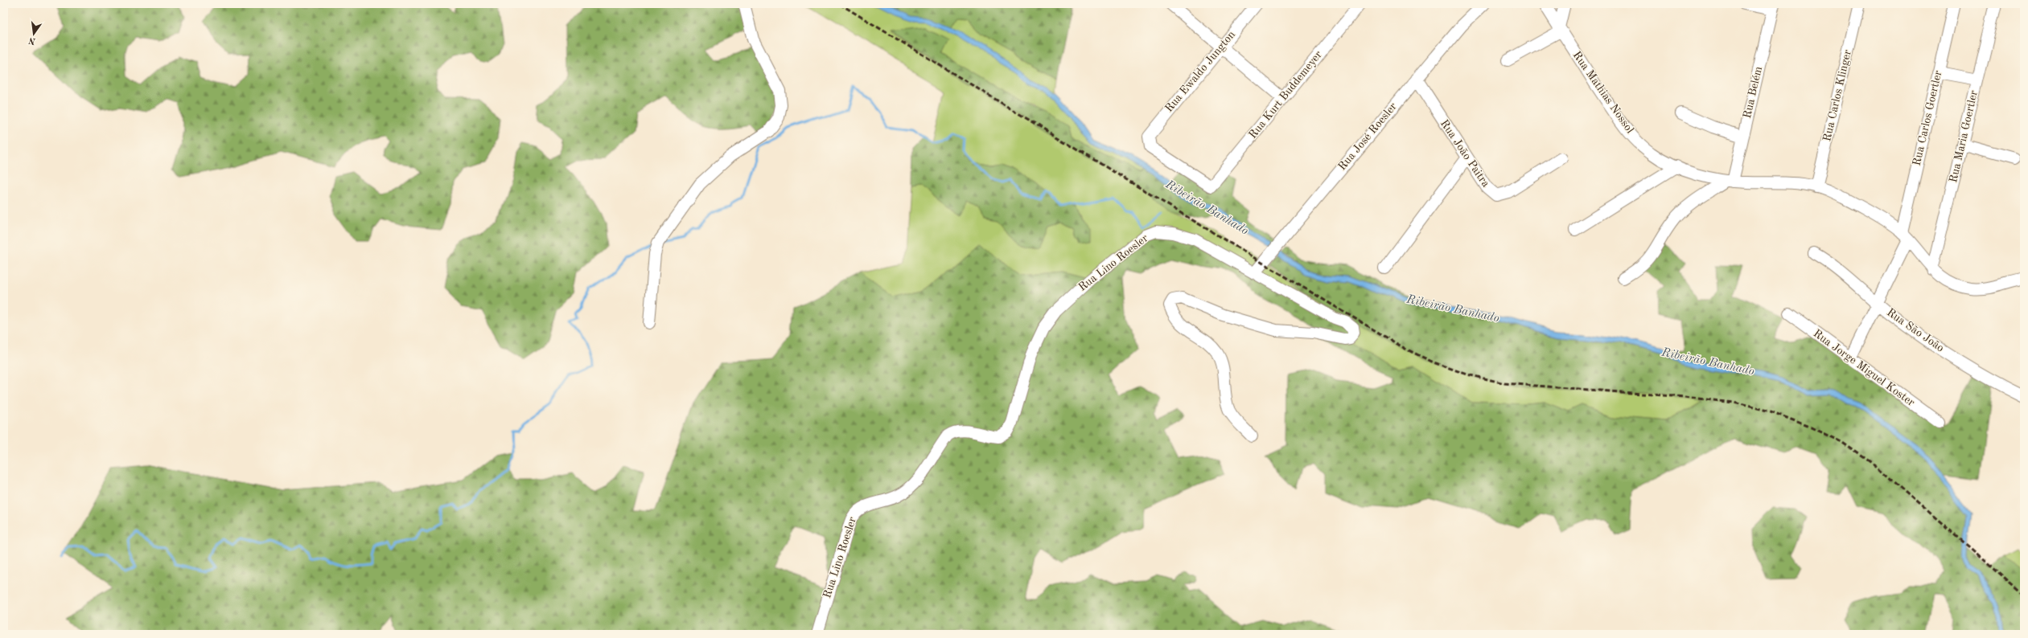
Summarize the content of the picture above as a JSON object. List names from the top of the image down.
{
  "streets": {
    "street": [
      "Rua Ewaldo Jungton",
      "Rua Mathias Nossol",
      "Rua Belém",
      "Rua Kurt Buddemeyer",
      "Rua Carlos Klinger",
      "Rua Carlos Goertler",
      "Rua José Roesler",
      "Rua Maria Goertler",
      "Rua João Paitra",
      "Rua Lino Roesler",
      "Rua São João",
      "Rua Jorge Miguel Koster"
    ]
  },
  "crossings": [
    ["Rua Ewaldo Jungton", "Rua Kurt Buddemeyer"],
    ["Rua Mathias Nossol", "Rua Belém"],
    ["Rua Mathias Nossol", "Rua Carlos Klinger"],
    ["Rua Mathias Nossol", "Rua Carlos Goertler"],
    ["Rua Mathias Nossol", "Rua Maria Goertler"],
    ["Rua Carlos Goertler", "Rua São João"],
    ["Rua Carlos Goertler", "Rua Jorge Miguel Koster"],
    ["Rua José Roesler", "Rua João Paitra"],
    ["Rua José Roesler", "Rua Lino Roesler"]
  ],
  "water": ["Ribeirão Banhado"],
  "north": "bottom"
}
